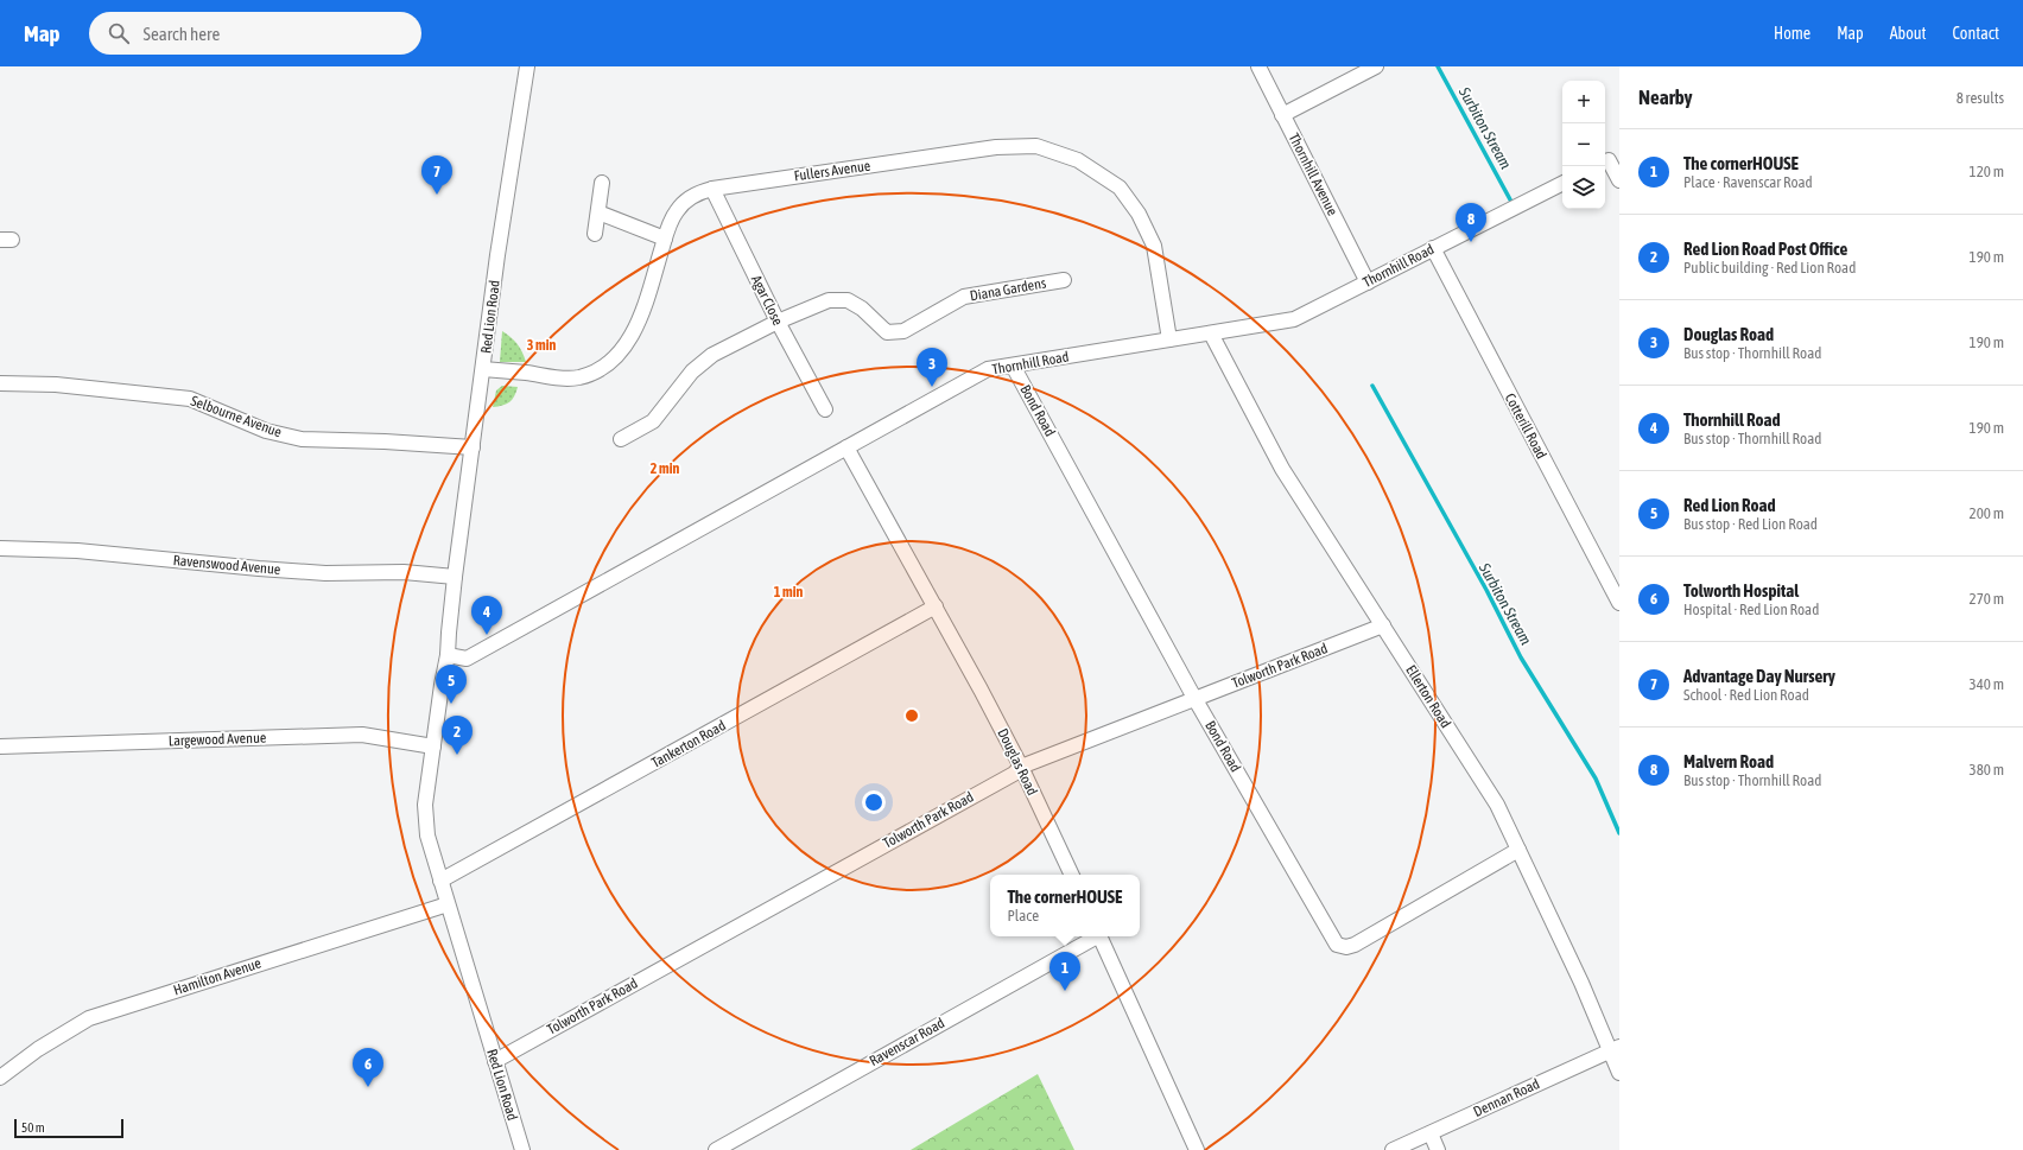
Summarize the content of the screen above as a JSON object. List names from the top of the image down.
{
  "streets": {
    "street": [
      "Fullers Avenue",
      "Thornhill Avenue",
      "Thornhill Road",
      "Diana Gardens",
      "Agar Close",
      "Red Lion Road",
      "Bond Road",
      "Selbourne Avenue",
      "Cotterill Road",
      "Ravenswood Avenue",
      "Tolworth Park Road",
      "Ellerton Road",
      "Largewood Avenue",
      "Tankerton Road",
      "Douglas Road",
      "Hamilton Avenue",
      "Ravenscar Road",
      "Dennan Road"
    ]
  },
  "crossings": [
    ["Fullers Avenue", "Thornhill Road"],
    ["Fullers Avenue", "Agar Close"],
    ["Fullers Avenue", "Red Lion Road"],
    ["Thornhill Avenue", "Thornhill Road"],
    ["Thornhill Road", "Red Lion Road"],
    ["Thornhill Road", "Bond Road"],
    ["Thornhill Road", "Cotterill Road"],
    ["Thornhill Road", "Ellerton Road"],
    ["Thornhill Road", "Douglas Road"],
    ["Diana Gardens", "Agar Close"],
    ["Red Lion Road", "Selbourne Avenue"],
    ["Red Lion Road", "Ravenswood Avenue"],
    ["Red Lion Road", "Tolworth Park Road"],
    ["Red Lion Road", "Largewood Avenue"],
    ["Red Lion Road", "Tankerton Road"],
    ["Red Lion Road", "Hamilton Avenue"],
    ["Bond Road", "Tolworth Park Road"],
    ["Bond Road", "Ellerton Road"],
    ["Tolworth Park Road", "Ellerton Road"],
    ["Tolworth Park Road", "Douglas Road"],
    ["Ellerton Road", "Dennan Road"],
    ["Tankerton Road", "Douglas Road"]
  ],
  "water": ["Surbiton Stream"],
  "scale_bar": "50 m",
  "page": {
    "header": "Map",
    "search": "Search here",
    "nav": [
      "Home",
      "Map",
      "About",
      "Contact"
    ],
    "heading": ["Nearby", "8 results"],
    "map_buttons": ["+", "−"],
    "list": [
      {
        "mark": "1",
        "name": "The cornerHOUSE",
        "note": "Place · Ravenscar Road",
        "value": "120 m"
      },
      {
        "mark": "2",
        "name": "Red Lion Road Post Office",
        "note": "Public building · Red Lion Road",
        "value": "190 m"
      },
      {
        "mark": "3",
        "name": "Douglas Road",
        "note": "Bus stop · Thornhill Road",
        "value": "190 m"
      },
      {
        "mark": "4",
        "name": "Thornhill Road",
        "note": "Bus stop · Thornhill Road",
        "value": "190 m"
      },
      {
        "mark": "5",
        "name": "Red Lion Road",
        "note": "Bus stop · Red Lion Road",
        "value": "200 m"
      },
      {
        "mark": "6",
        "name": "Tolworth Hospital",
        "note": "Hospital · Red Lion Road",
        "value": "270 m"
      },
      {
        "mark": "7",
        "name": "Advantage Day Nursery",
        "note": "School · Red Lion Road",
        "value": "340 m"
      },
      {
        "mark": "8",
        "name": "Malvern Road",
        "note": "Bus stop · Thornhill Road",
        "value": "380 m"
      }
    ],
    "pins": [
      "7",
      "8",
      "3",
      "4",
      "5",
      "2",
      "1",
      "6"
    ],
    "popup": ["The cornerHOUSE", "Place"],
    "scale": "50 m"
  },
  "rings": ["3 min", "2 min", "1 min"]
}
